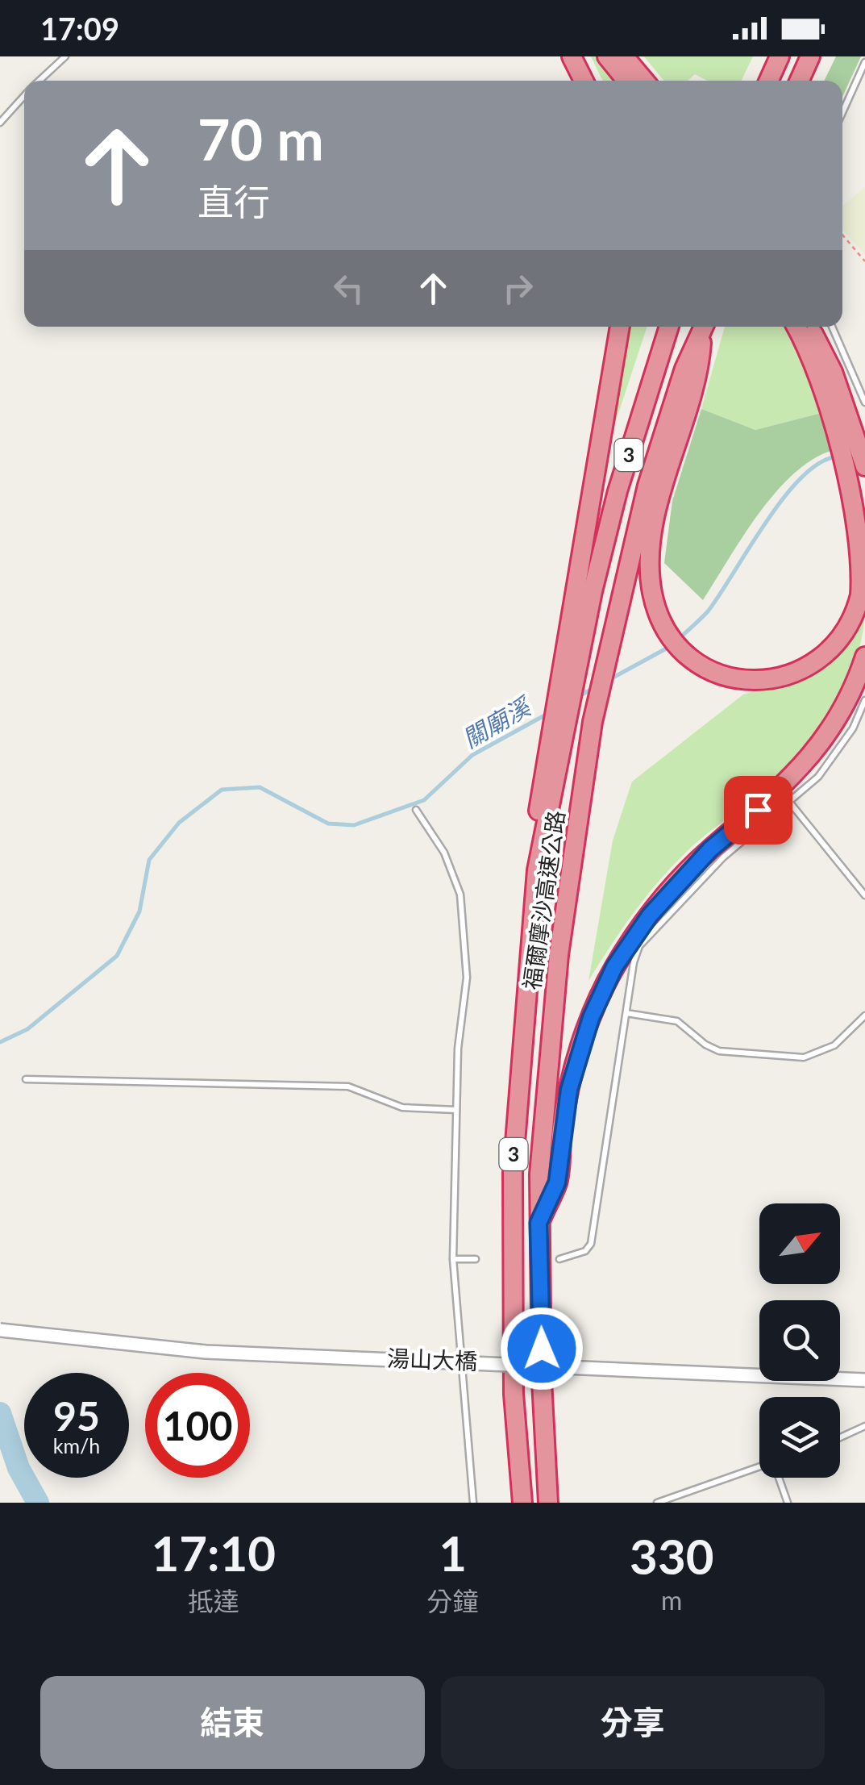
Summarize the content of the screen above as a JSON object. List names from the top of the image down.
{
  "streets": {
    "highway": ["3", "福爾摩沙高速公路"],
    "street": ["湯山大橋"]
  },
  "crossings": [
    ["3", "福爾摩沙高速公路"]
  ],
  "water": ["關廟溪"],
  "north": "top right",
  "page": {
    "status": "17:09",
    "turn": ["70 m", "直行"],
    "speed": "95 km/h",
    "limit": "100",
    "eta": [
      "17:10",
      "抵達",
      "1",
      "分鐘",
      "330",
      "m"
    ],
    "buttons": ["結束", "分享"]
  }
}
